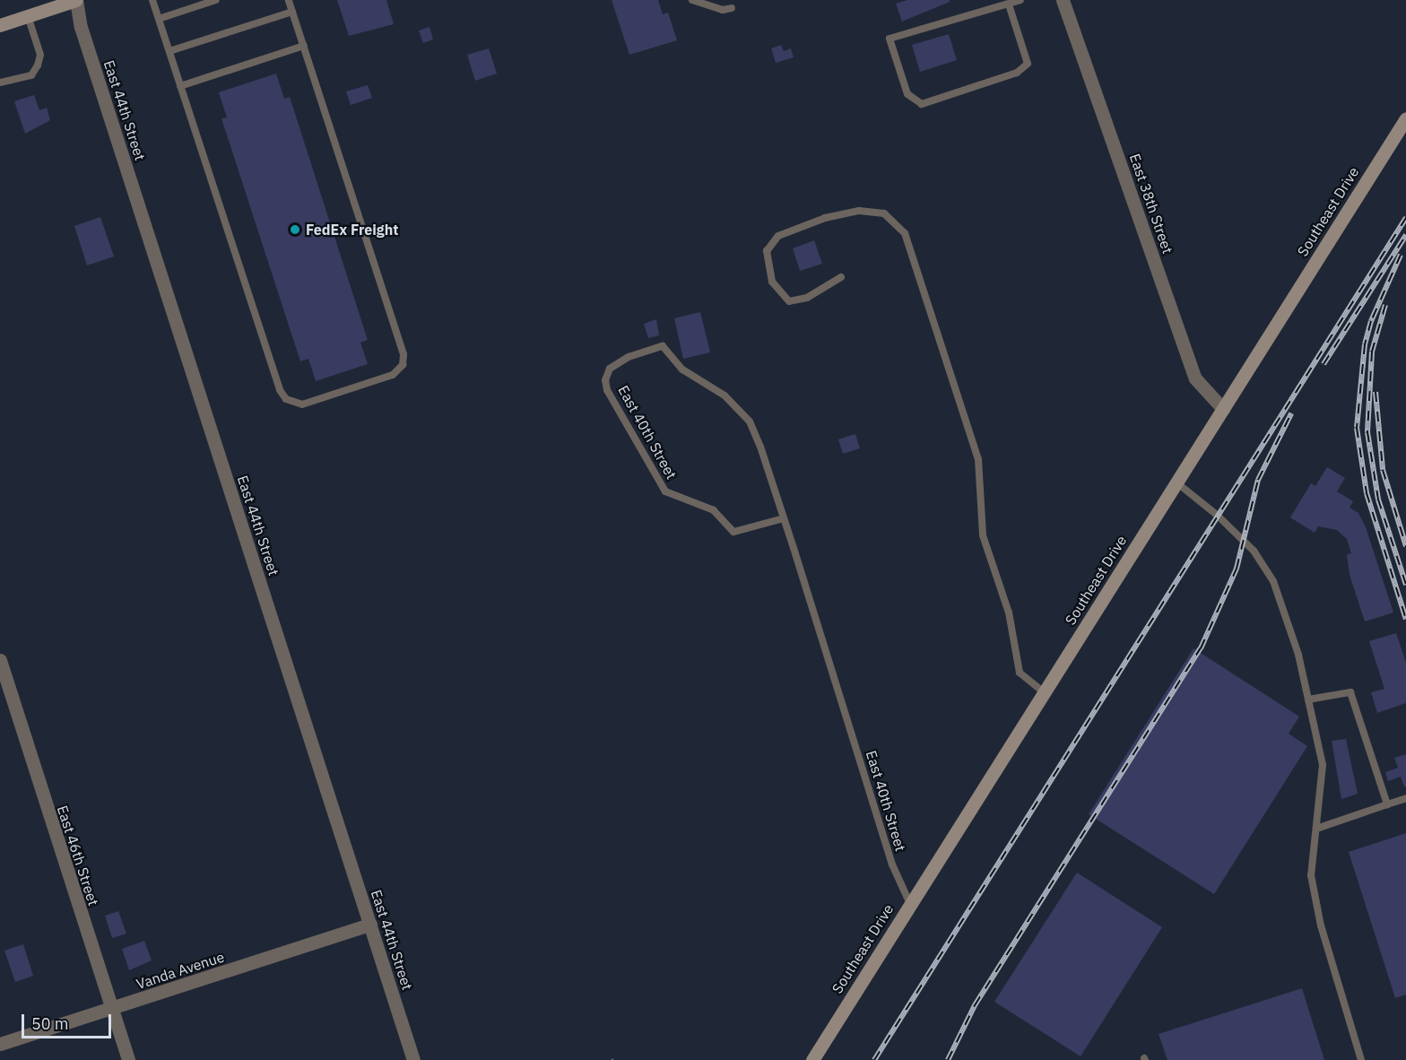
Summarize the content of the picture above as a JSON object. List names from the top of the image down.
{
  "streets": {
    "main road": ["Southeast Drive"],
    "street": [
      "East 44th Street",
      "East 38th Street",
      "East 46th Street",
      "Vanda Avenue"
    ],
    "lane": ["East 40th Street"]
  },
  "crossings": [
    ["East 44th Street", "Vanda Avenue"],
    ["East 38th Street", "Southeast Drive"],
    ["Southeast Drive", "East 40th Street"],
    ["East 46th Street", "Vanda Avenue"]
  ],
  "places": ["FedEx Freight"],
  "scale_bar": "50 m"
}
